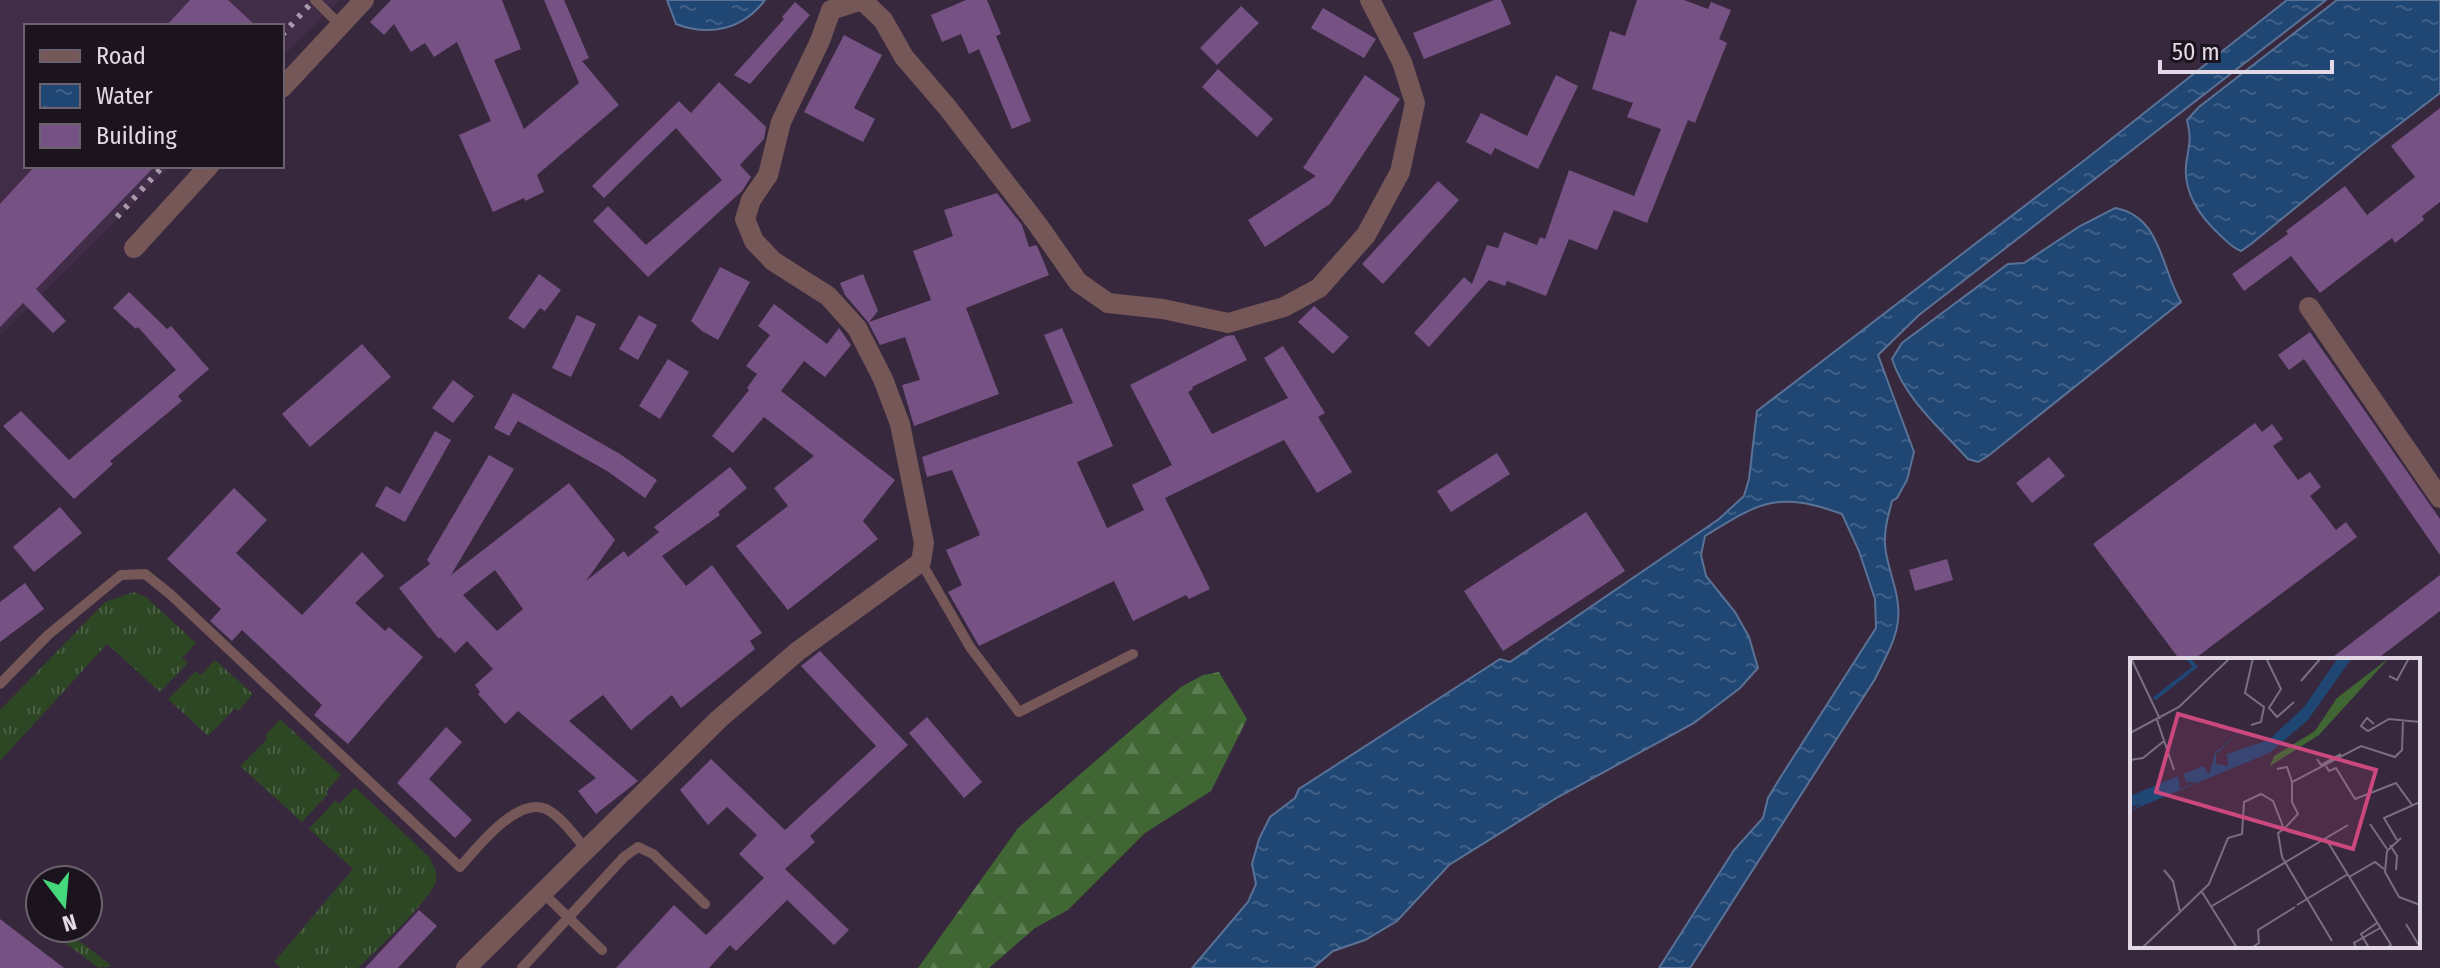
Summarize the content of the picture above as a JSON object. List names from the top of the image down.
{
  "legend": ["Road", "Water", "Building"],
  "scale_bar": "50 m",
  "north": "bottom"
}
